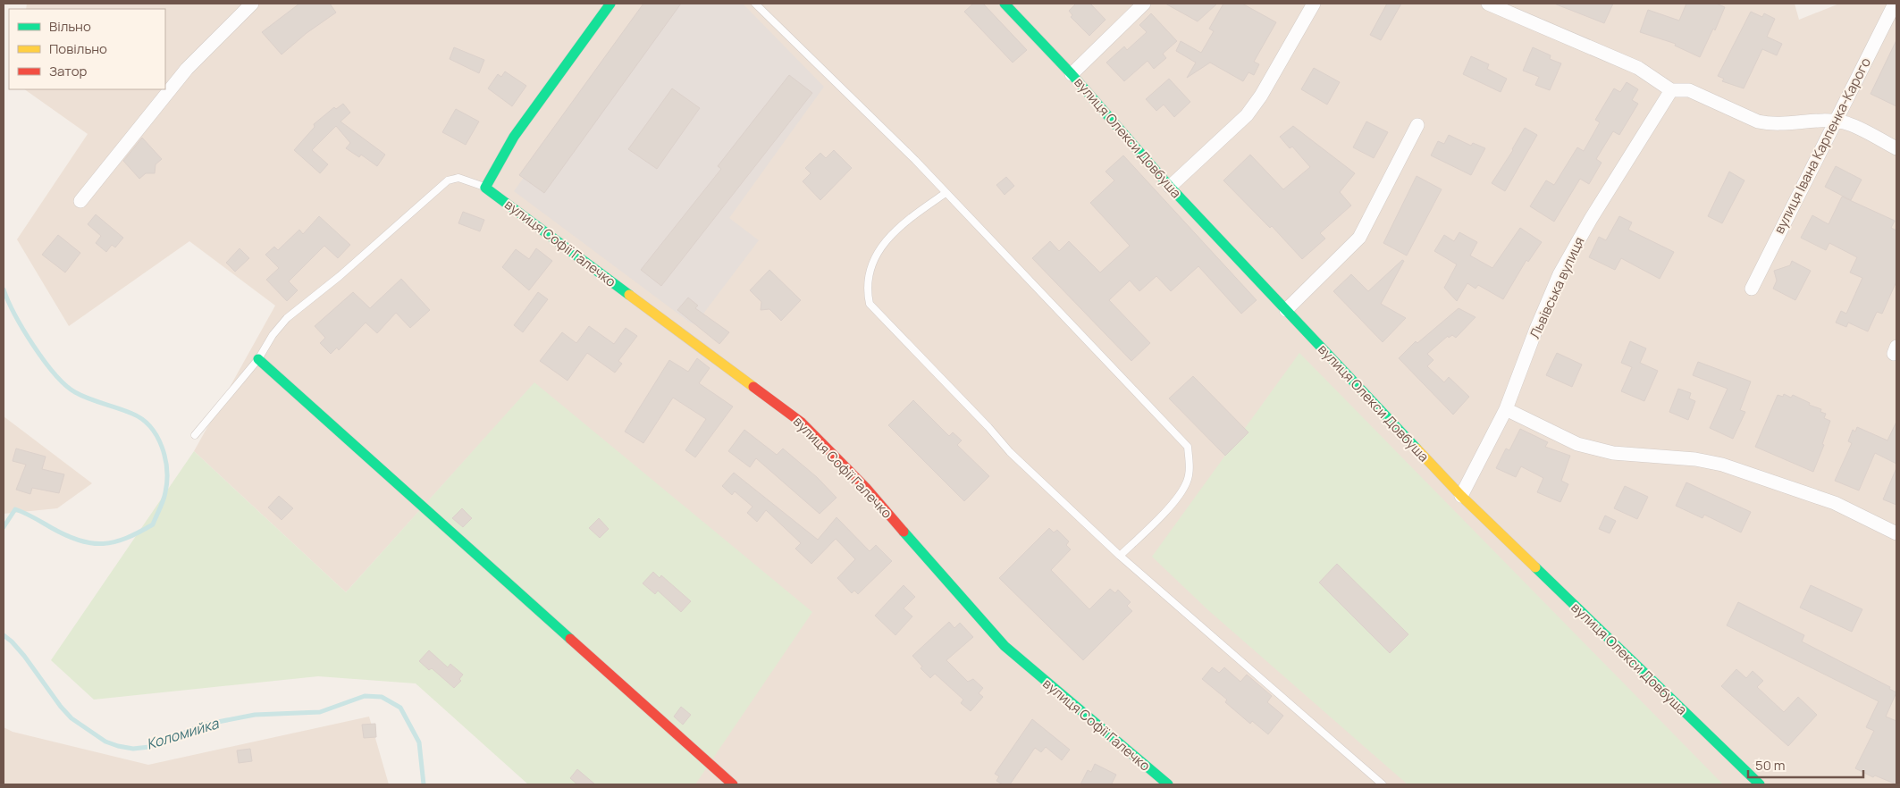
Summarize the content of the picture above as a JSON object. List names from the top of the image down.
{
  "streets": {
    "street": [
      "вулиця Олекси Довбуша",
      "вулиця Івана Карпенка-Карого",
      "вулиця Софії Галечко",
      "Львівська вулиця"
    ]
  },
  "crossings": [
    ["вулиця Олекси Довбуша", "Львівська вулиця"]
  ],
  "water": ["Коломийка"],
  "legend": ["Вільно", "Повільно", "Затор"],
  "scale_bar": "50 m"
}
